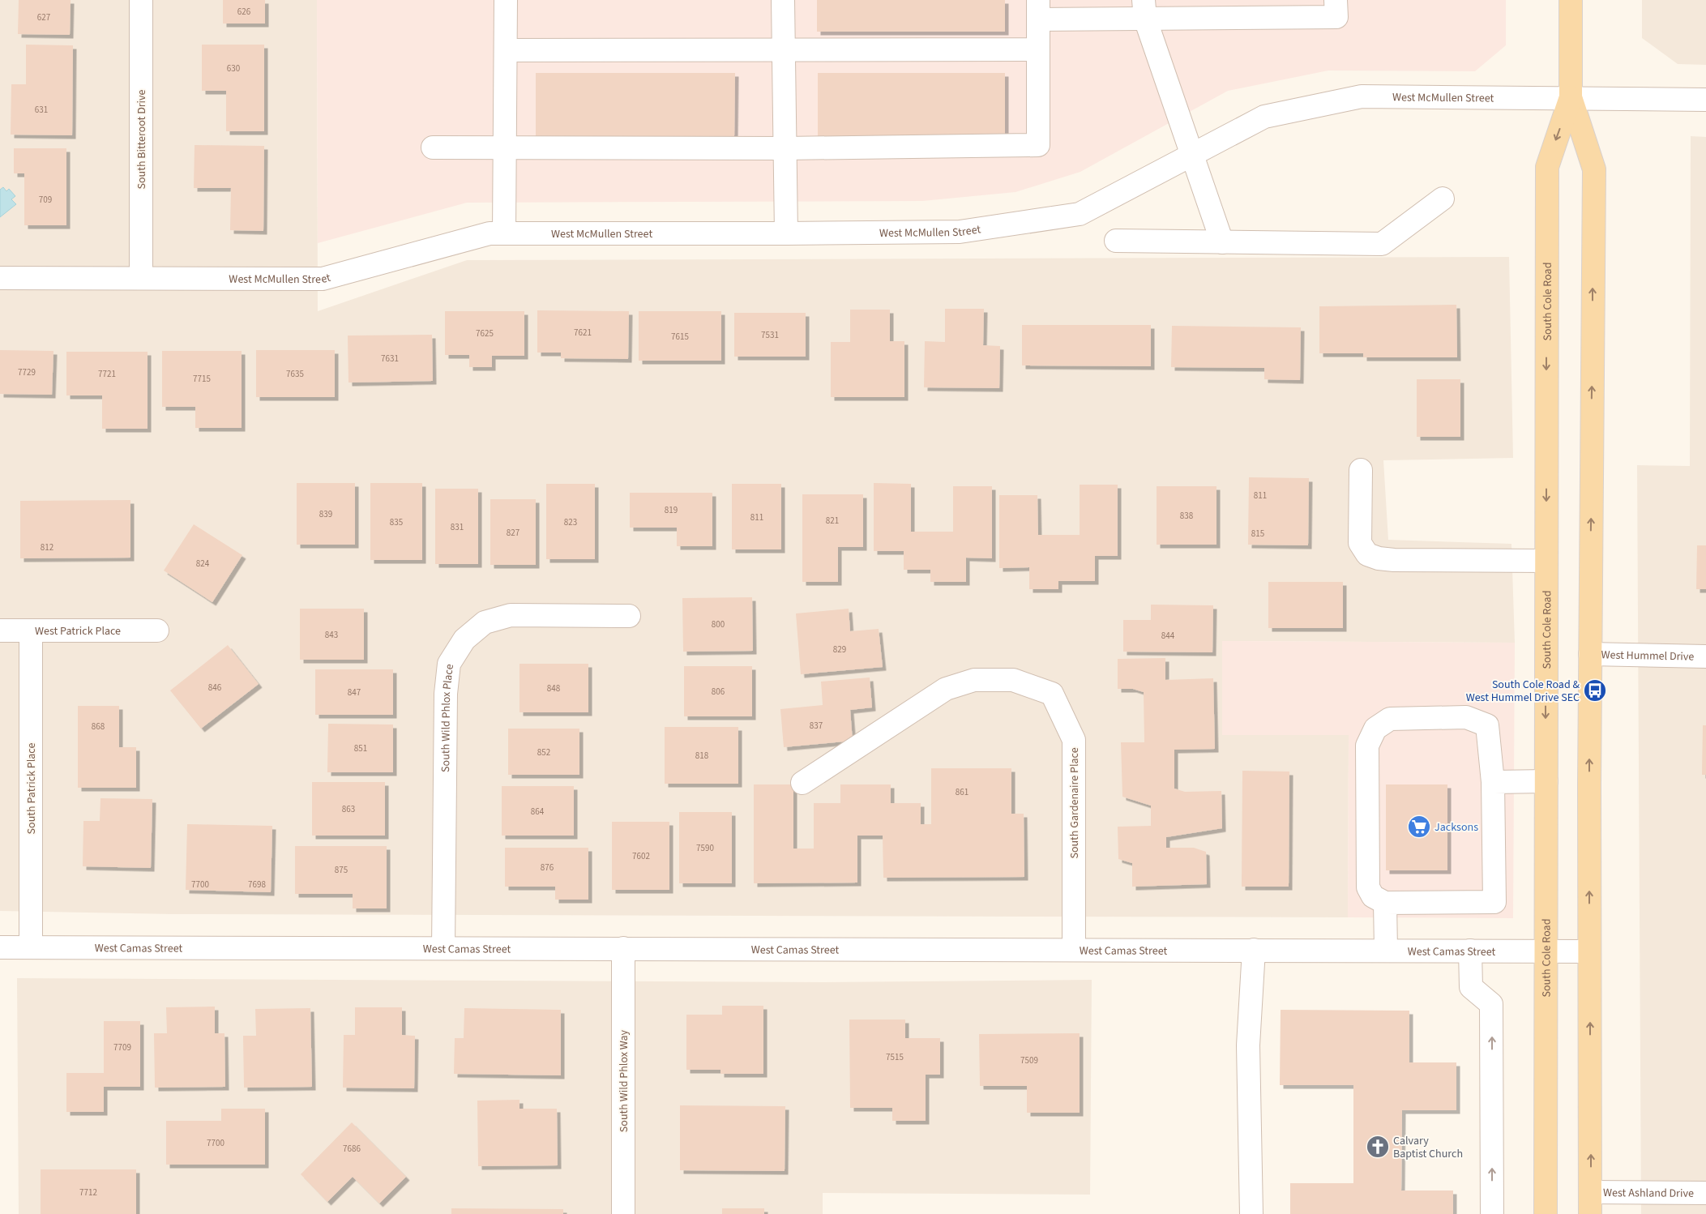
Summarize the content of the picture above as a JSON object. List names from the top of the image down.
{
  "streets": {
    "main road": ["South Cole Road"],
    "street": [
      "West McMullen Street",
      "South Bitteroot Drive",
      "West Patrick Place",
      "West Hummel Drive",
      "South Wild Phlox Place",
      "South Patrick Place",
      "South Gardenaire Place",
      "West Camas Street",
      "South Wild Phlox Way",
      "West Ashland Drive"
    ]
  },
  "crossings": [
    ["West McMullen Street", "South Bitteroot Drive"],
    ["West McMullen Street", "South Cole Road"],
    ["South Cole Road", "West Hummel Drive"],
    ["South Cole Road", "West Camas Street"],
    ["South Cole Road", "West Ashland Drive"],
    ["West Patrick Place", "South Patrick Place"],
    ["South Wild Phlox Place", "West Camas Street"],
    ["South Patrick Place", "West Camas Street"],
    ["South Gardenaire Place", "West Camas Street"],
    ["West Camas Street", "South Wild Phlox Way"]
  ],
  "places": {
    "bus stop": ["South Cole Road & West Hummel Drive SEC"],
    "supermarket": ["Jacksons"],
    "church": ["Calvary Baptist Church"]
  },
  "house_numbers": [
    "626",
    "627",
    "630",
    "631",
    "709",
    "7621",
    "7625",
    "7531",
    "7615",
    "7631",
    "7729",
    "7721",
    "7635",
    "7715",
    "811",
    "819",
    "839",
    "838",
    "811",
    "821",
    "835",
    "823",
    "831",
    "827",
    "815",
    "812",
    "824",
    "800",
    "843",
    "844",
    "829",
    "846",
    "848",
    "806",
    "847",
    "837",
    "868",
    "851",
    "852",
    "818",
    "861",
    "863",
    "864",
    "7590",
    "7602",
    "876",
    "875",
    "7700",
    "7698",
    "7709",
    "7515",
    "7509",
    "7700",
    "7686",
    "7712"
  ]
}
